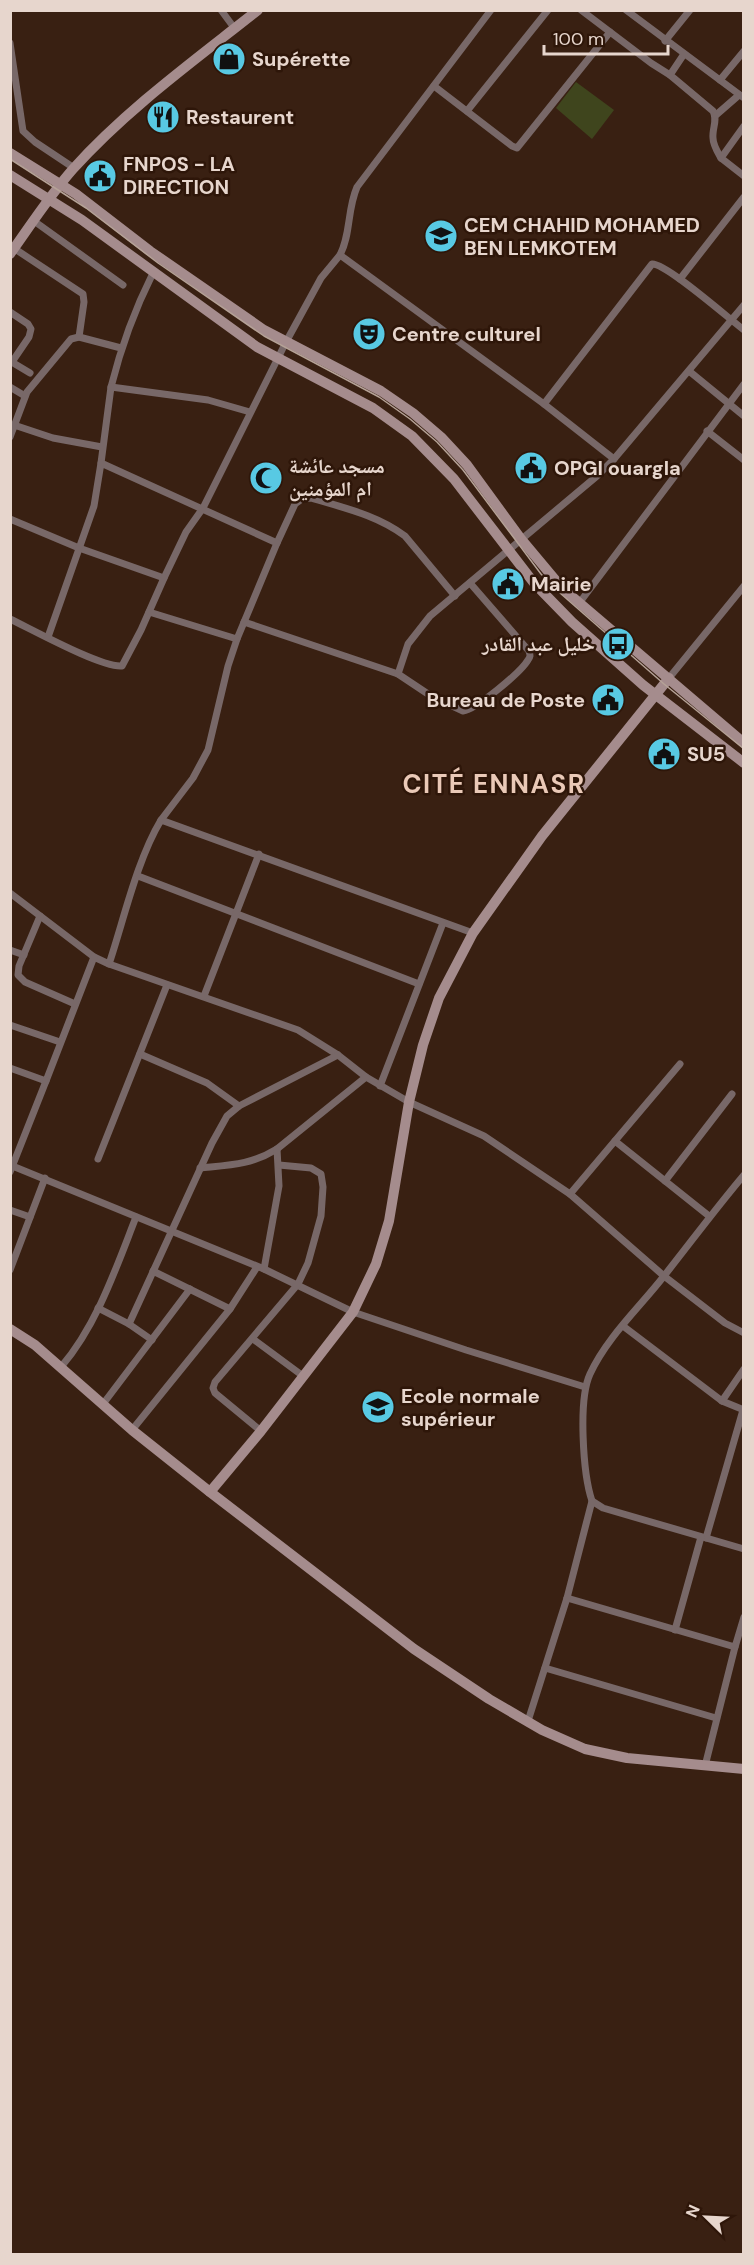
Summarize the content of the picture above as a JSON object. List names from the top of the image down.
{
  "districts": ["CITÉ ENNASR"],
  "places": {
    "shop": ["Supérette"],
    "restaurant": ["Restaurent"],
    "public building": [
      "FNPOS - LA DIRECTION",
      "OPGI ouargla",
      "Mairie",
      "Bureau de Poste",
      "SU5"
    ],
    "school or university": ["CEM CHAHID MOHAMED BEN LEMKOTEM", "Ecole normale supérieur"],
    "theatre": ["Centre culturel"],
    "mosque": ["مسجد عائشة ام المؤمنين"],
    "bus stop": ["خليل عبد القادر"]
  },
  "scale_bar": "100 m",
  "north": "top left"
}
